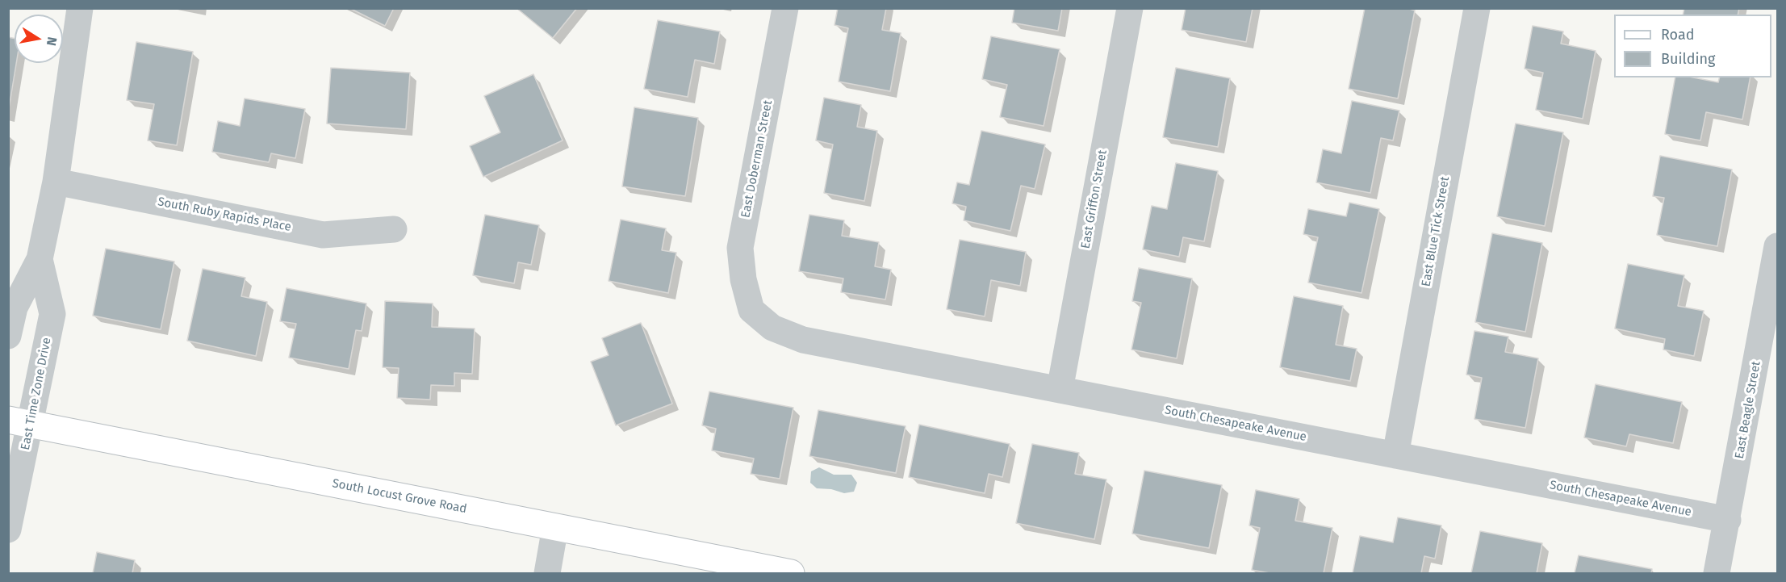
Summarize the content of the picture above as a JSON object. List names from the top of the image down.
{
  "streets": {
    "main road": ["South Locust Grove Road"],
    "street": [
      "East Doberman Street",
      "East Griffon Street",
      "South Ruby Rapids Place",
      "East Blue Tick Street",
      "East Time Zone Drive",
      "East Beagle Street",
      "South Chesapeake Avenue"
    ]
  },
  "crossings": [
    ["East Doberman Street", "South Chesapeake Avenue"],
    ["East Griffon Street", "South Chesapeake Avenue"],
    ["South Ruby Rapids Place", "East Time Zone Drive"],
    ["East Blue Tick Street", "South Chesapeake Avenue"],
    ["East Time Zone Drive", "South Locust Grove Road"],
    ["East Beagle Street", "South Chesapeake Avenue"]
  ],
  "legend": ["Road", "Building"],
  "north": "right"
}
